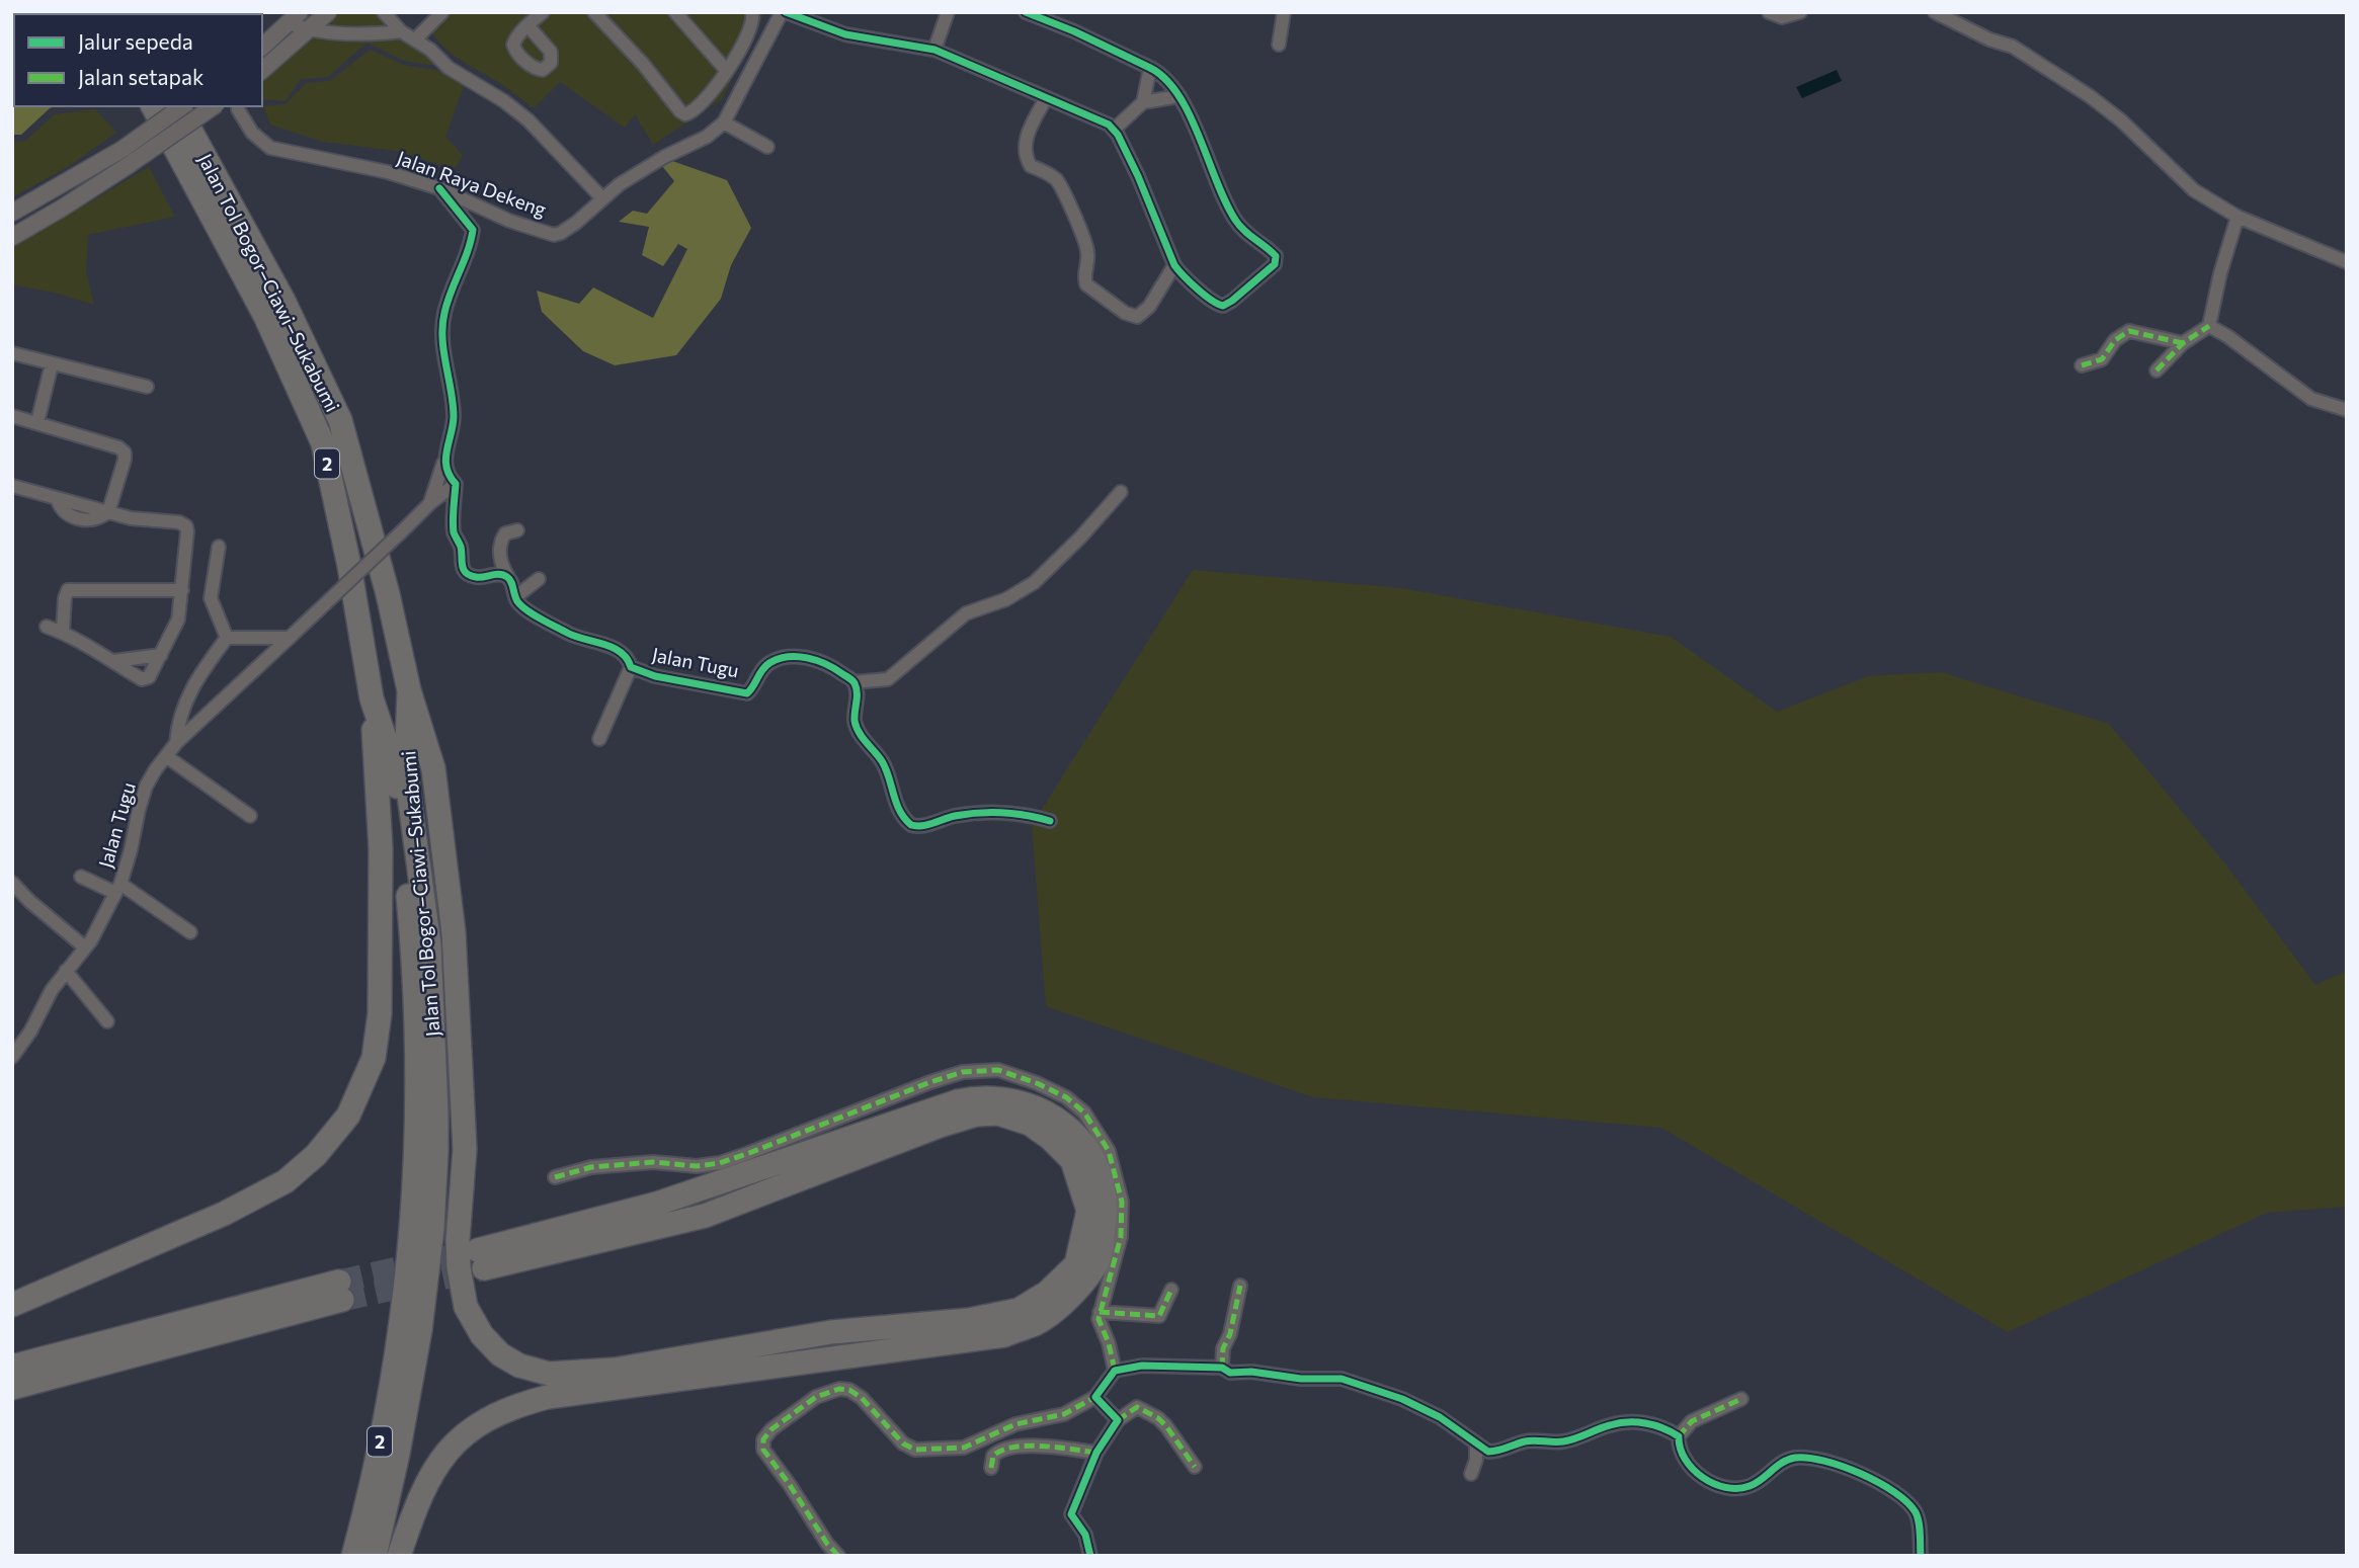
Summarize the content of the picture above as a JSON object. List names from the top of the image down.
{
  "streets": {
    "highway": ["Jalan Tol Bogor–Ciawi–Sukabumi", "2"],
    "street": ["Jalan Raya Dekeng", "Jalan Tugu"]
  },
  "legend": ["Jalur sepeda", "Jalan setapak"]
}
